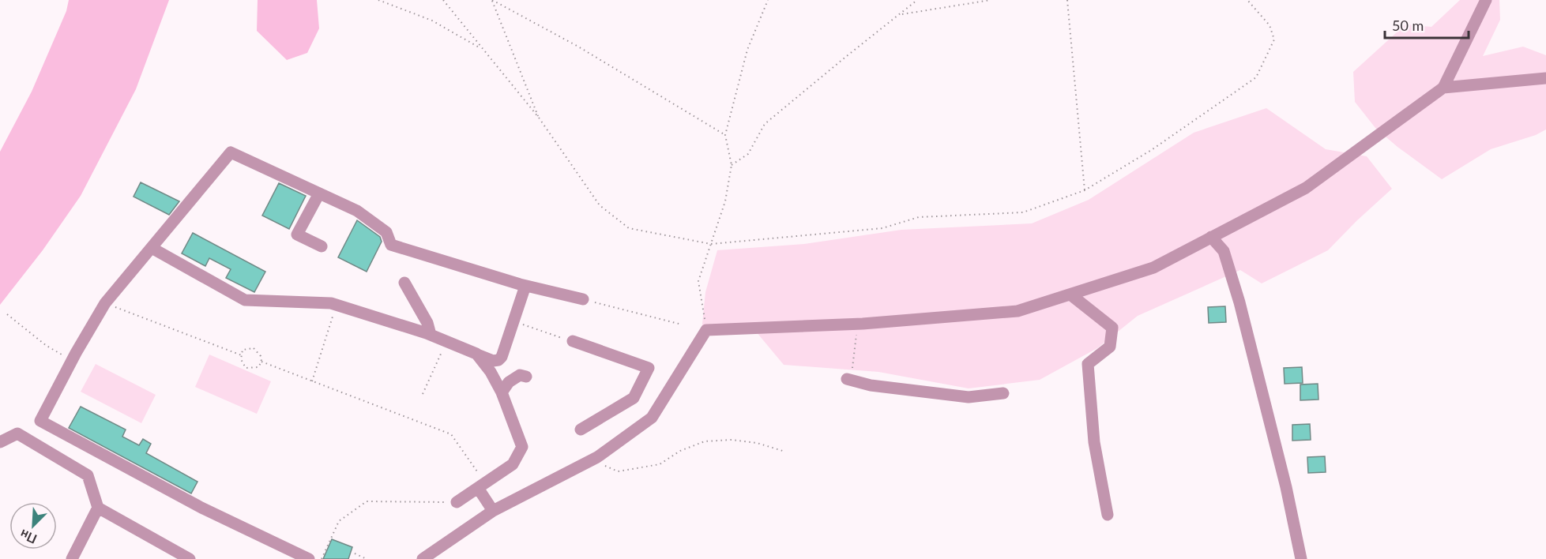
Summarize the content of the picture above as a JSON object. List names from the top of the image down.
{
  "scale_bar": "50 m",
  "north": "bottom left"
}
